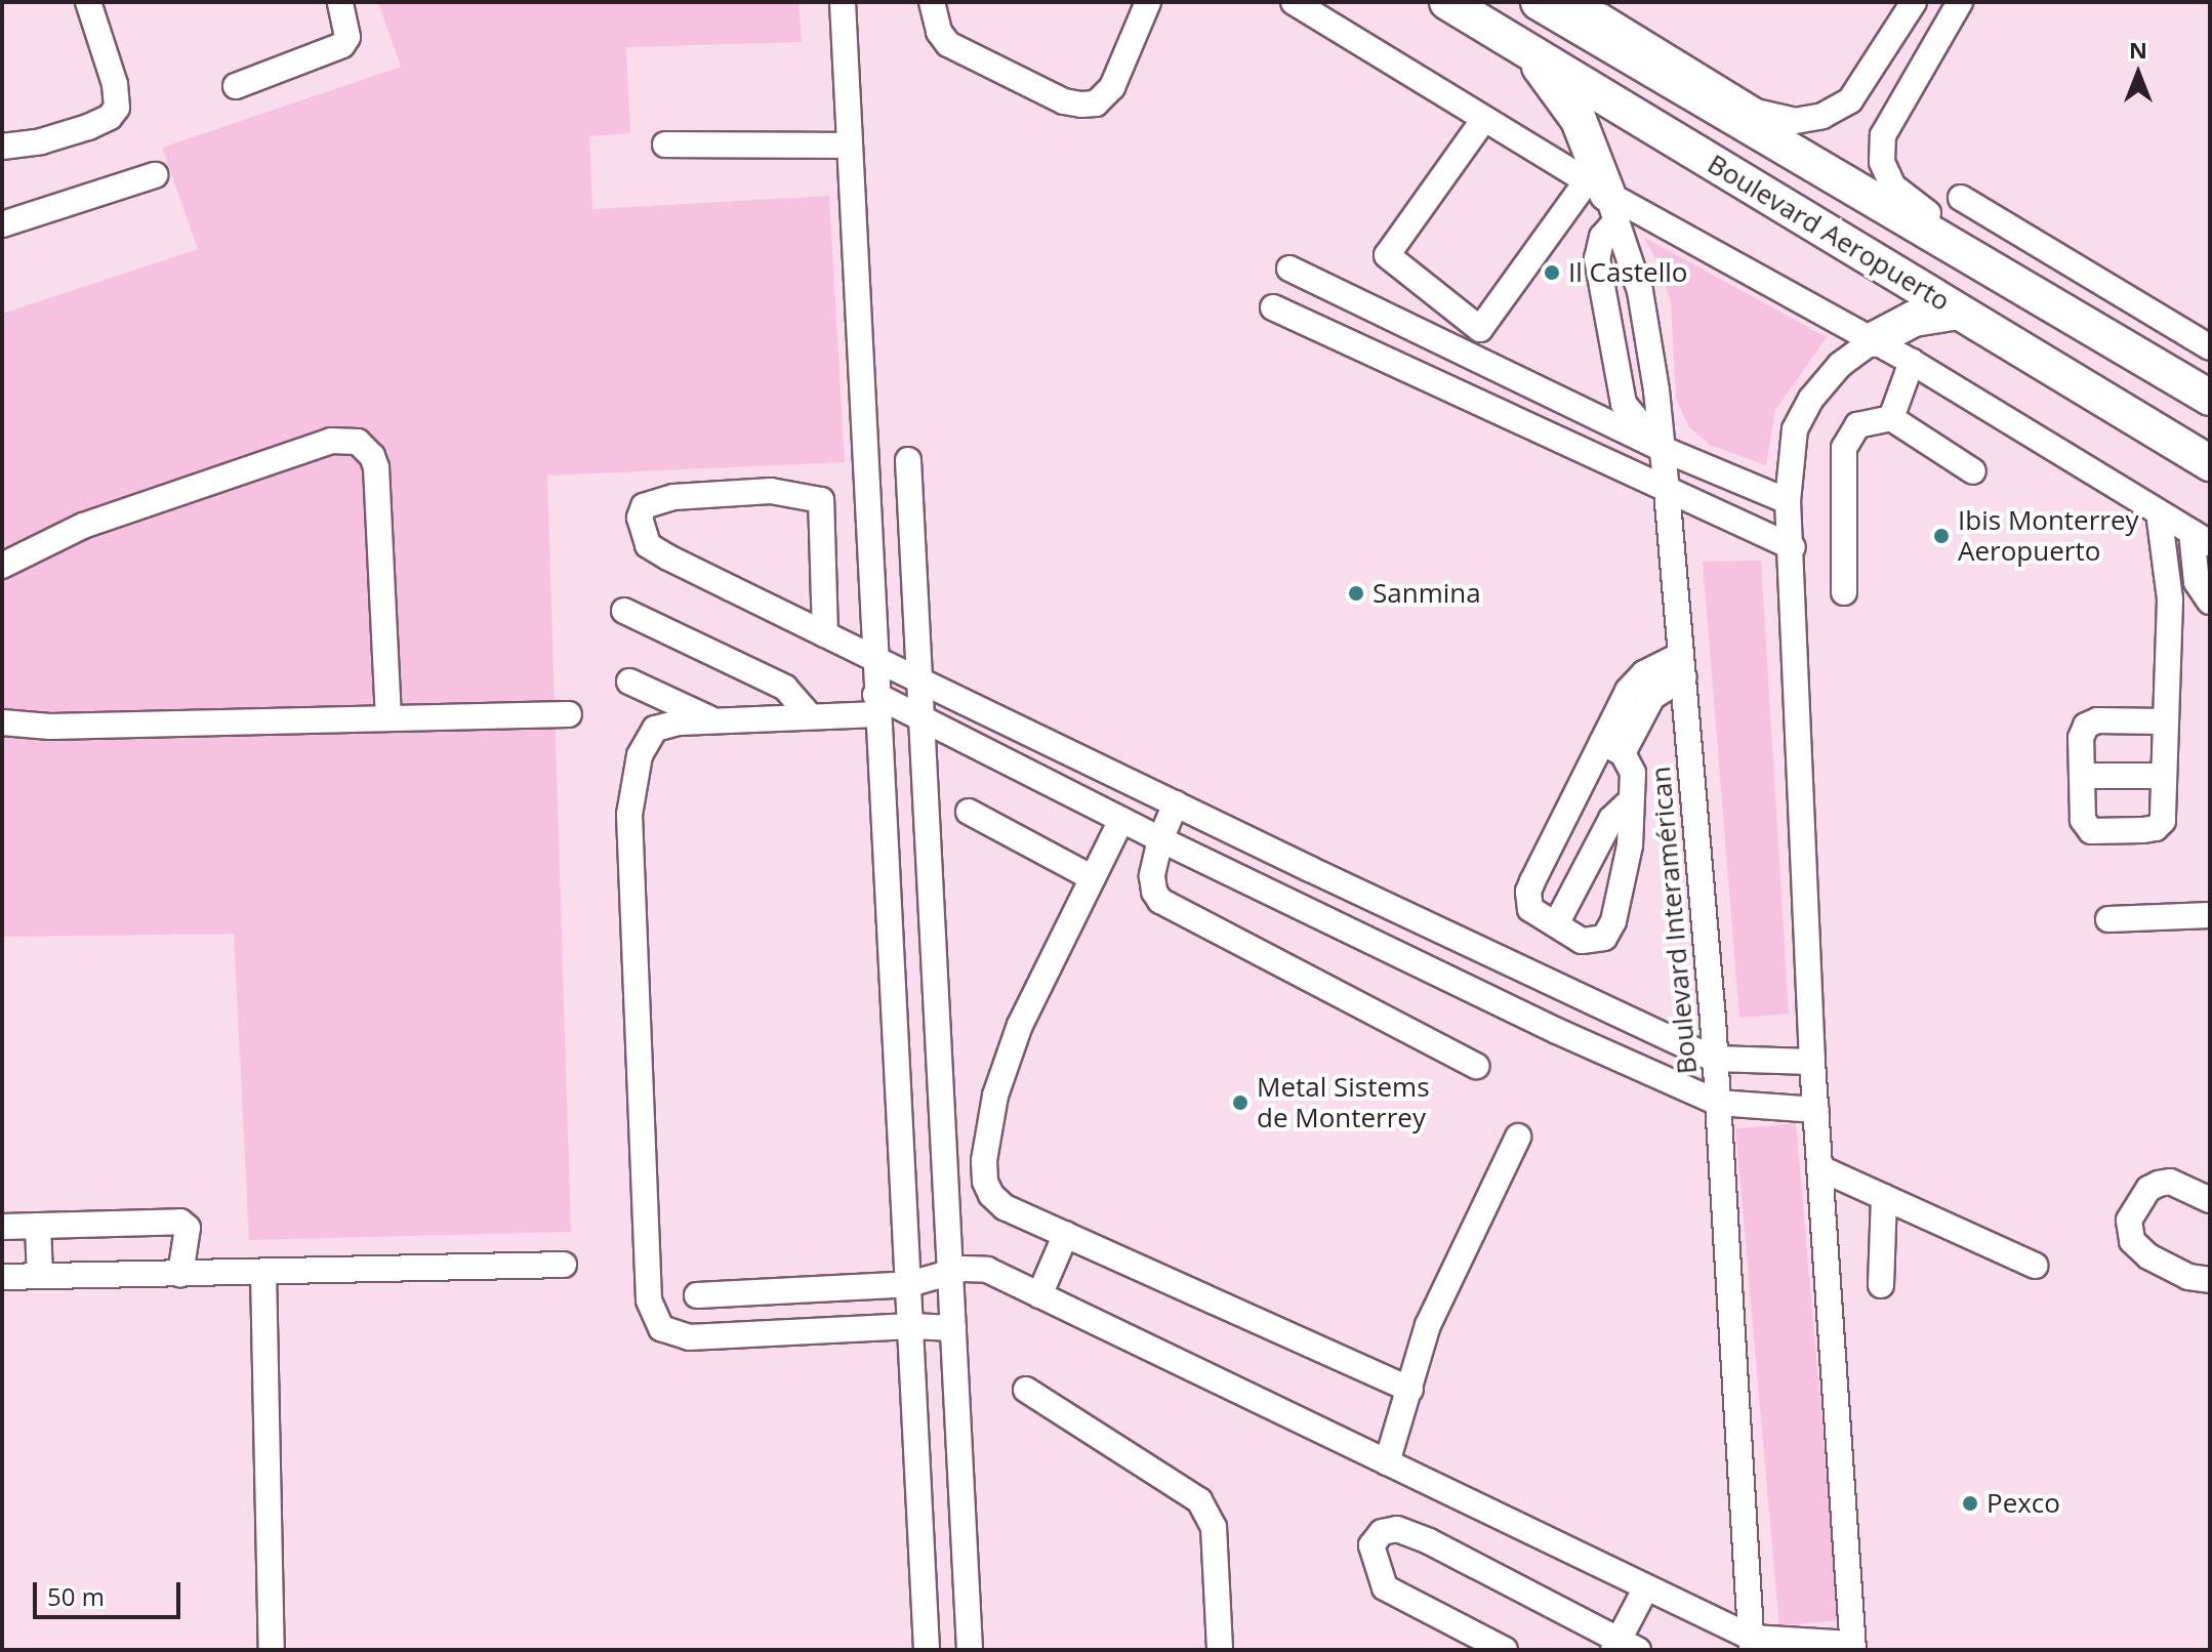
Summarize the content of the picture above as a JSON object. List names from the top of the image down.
{
  "streets": {
    "highway": ["Boulevard Aeropuerto"],
    "street": ["Boulevard Interamérican"]
  },
  "places": [
    "Il Castello",
    "Ibis Monterrey Aeropuerto",
    "Sanmina",
    "Metal Sistems de Monterrey",
    "Pexco"
  ],
  "scale_bar": "50 m",
  "north": "top"
}
